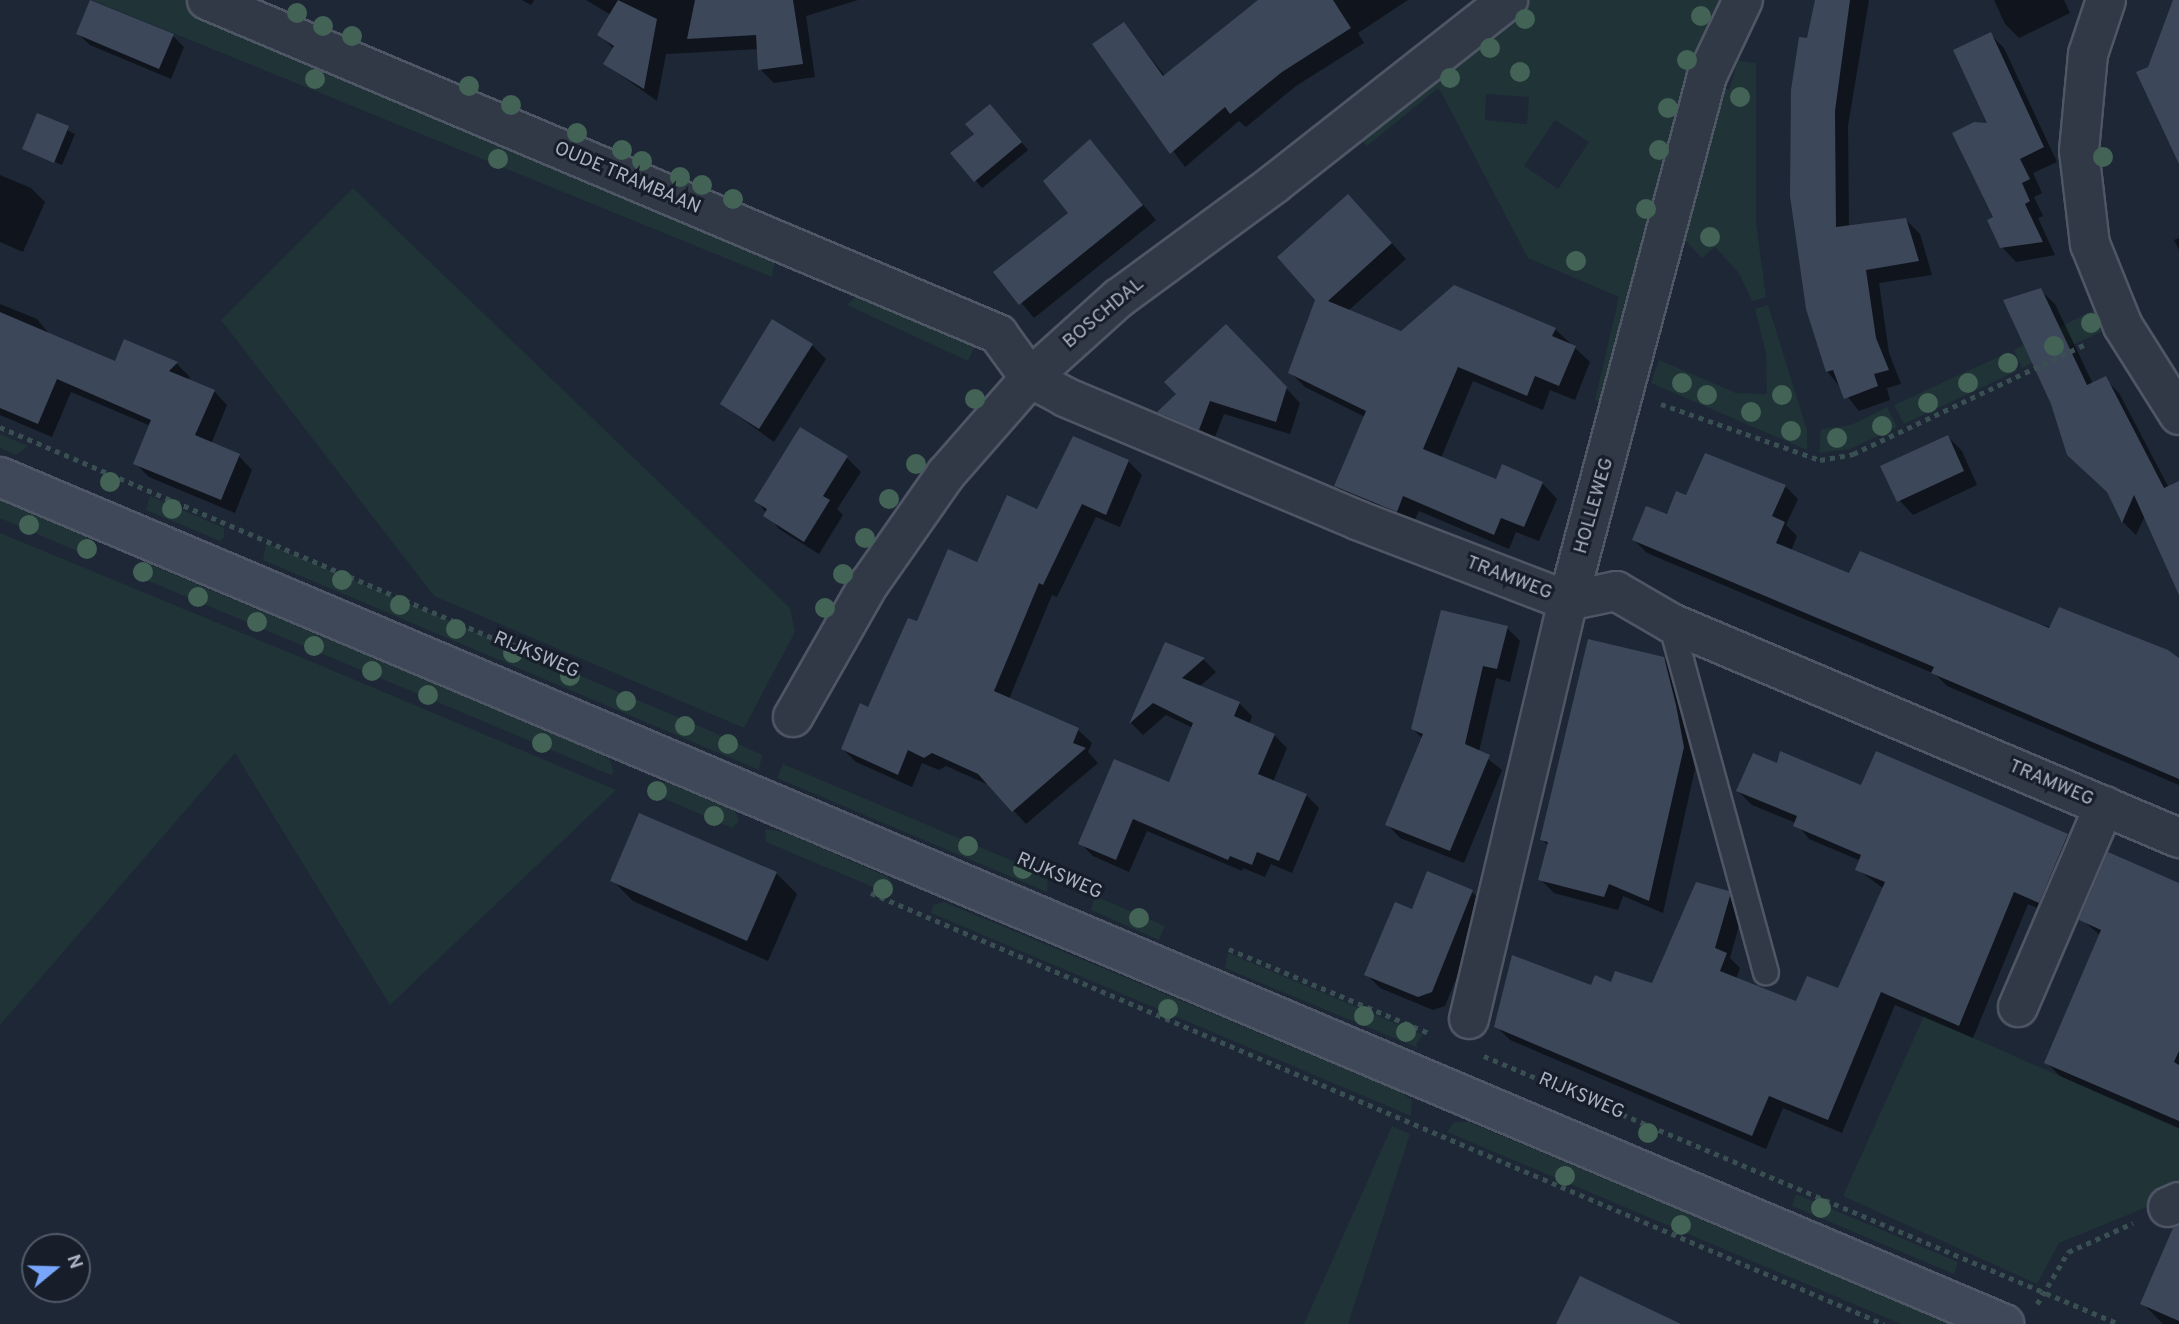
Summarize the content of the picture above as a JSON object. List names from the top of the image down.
{
  "streets": {
    "street": [
      "OUDE TRAMBAAN",
      "BOSCHDAL",
      "HOLLEWEG",
      "TRAMWEG"
    ],
    "path": ["RIJKSWEG"]
  },
  "crossings": [
    ["OUDE TRAMBAAN", "BOSCHDAL"],
    ["OUDE TRAMBAAN", "TRAMWEG"],
    ["BOSCHDAL", "TRAMWEG"],
    ["HOLLEWEG", "TRAMWEG"],
    ["HOLLEWEG", "RIJKSWEG"]
  ],
  "north": "right"
}
